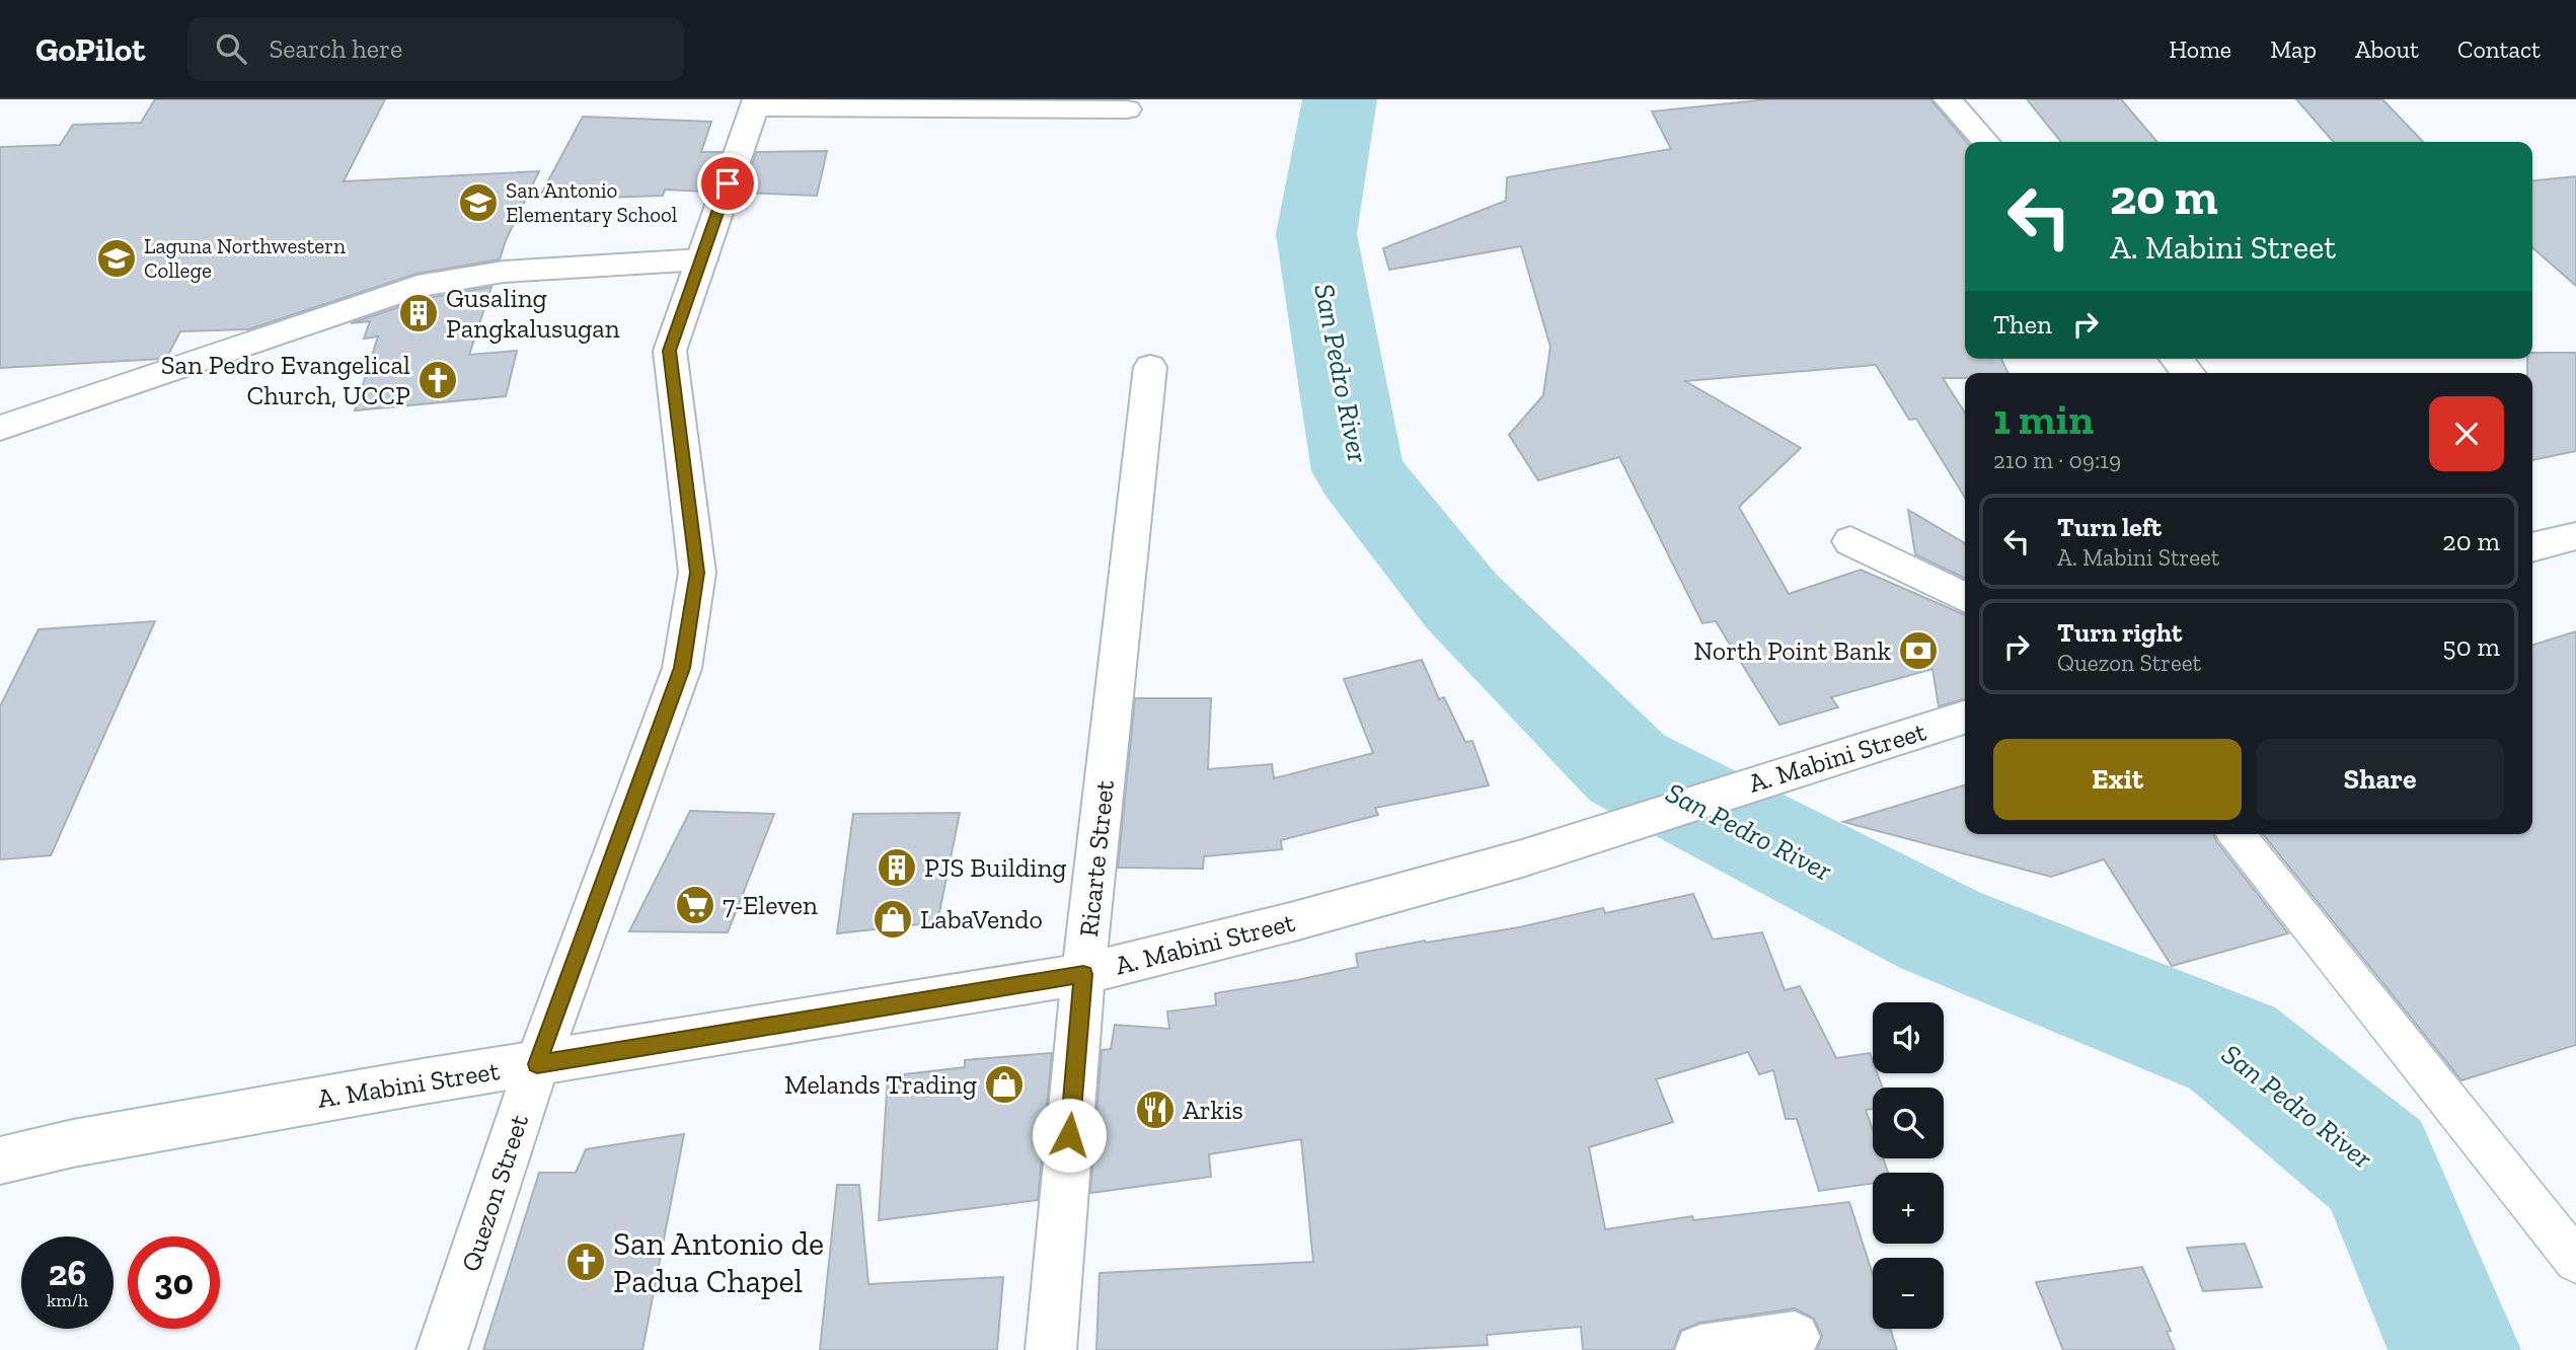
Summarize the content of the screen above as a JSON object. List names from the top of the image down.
{
  "streets": {
    "street": ["A. Mabini Street", "Ricarte Street", "Quezon Street"]
  },
  "crossings": [
    ["A. Mabini Street", "Ricarte Street"],
    ["A. Mabini Street", "Quezon Street"]
  ],
  "water": ["San Pedro River"],
  "places": {
    "school or university": ["San Antonio Elementary School", "Laguna Northwestern College"],
    "building": ["Gusaling Pangkalusugan", "PJS Building"],
    "church": ["San Pedro Evangelical Church, UCCP", "San Antonio de Padua Chapel"],
    "bank": ["North Point Bank"],
    "supermarket": ["7-Eleven"],
    "shop": ["LabaVendo", "Melands Trading"],
    "restaurant": ["Arkis"]
  },
  "page": {
    "header": "GoPilot",
    "search": "Search here",
    "nav": [
      "Home",
      "Map",
      "About",
      "Contact"
    ],
    "turn": ["20 m", "A. Mabini Street"],
    "then": "Then",
    "heading": ["1 min", "210 m · 09:19"],
    "list": [
      {
        "name": "Turn left",
        "note": "A. Mabini Street",
        "value": "20 m"
      },
      {
        "name": "Turn right",
        "note": "Quezon Street",
        "value": "50 m"
      }
    ],
    "buttons": ["Exit", "Share"],
    "map_buttons": ["+", "−"],
    "speed": "26 km/h",
    "limit": "30"
  }
}
